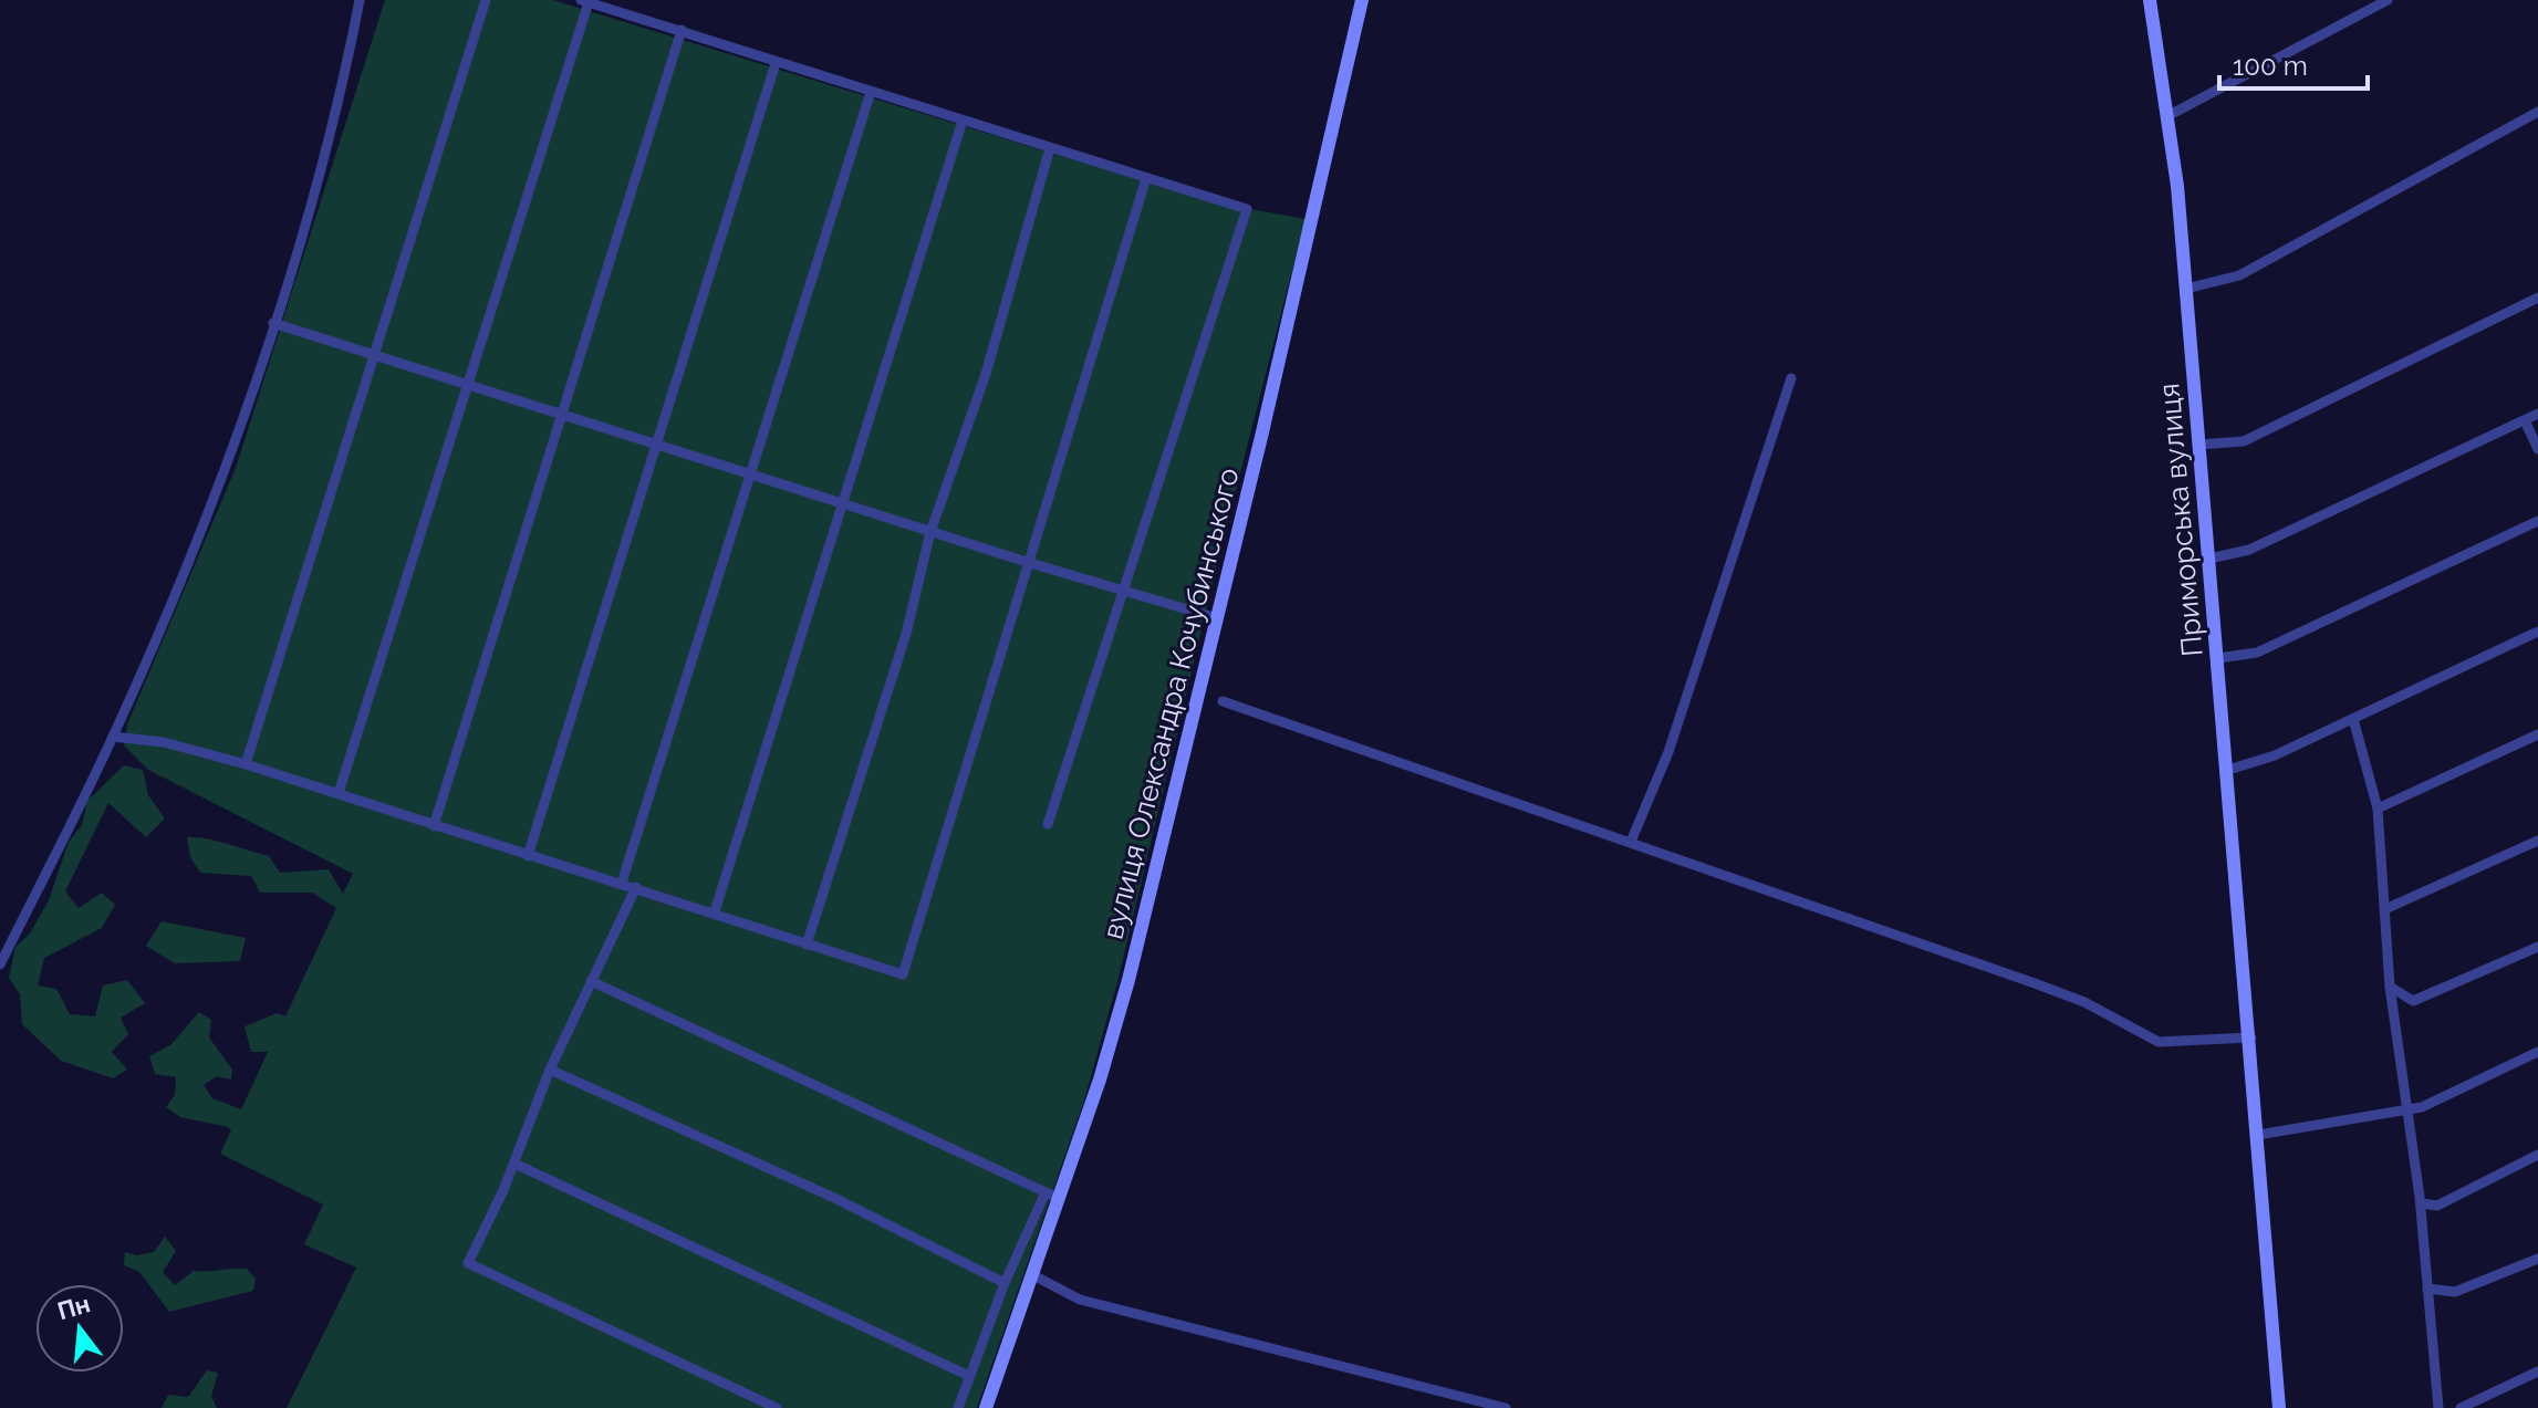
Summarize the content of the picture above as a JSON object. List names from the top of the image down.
{
  "streets": {
    "street": ["Приморська вулиця", "вулиця Олександра Кочубинського"]
  },
  "scale_bar": "100 m",
  "north": "top"
}
